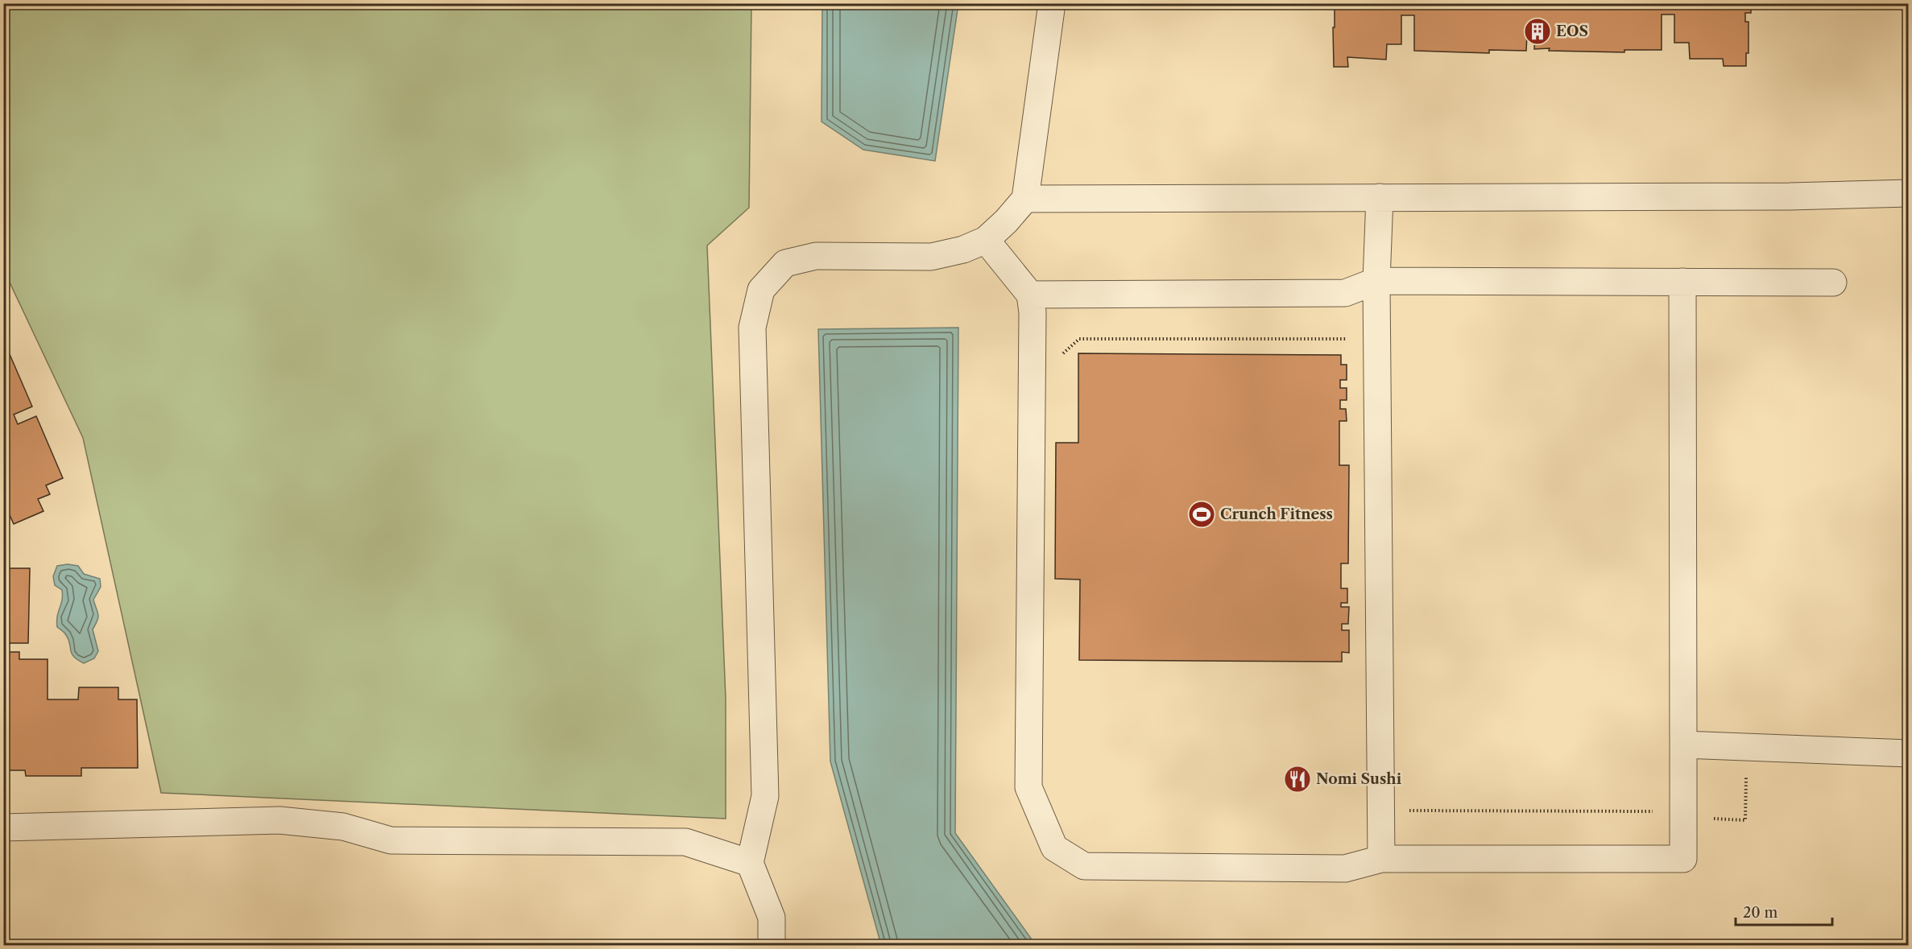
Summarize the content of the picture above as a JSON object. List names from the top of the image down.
{
  "places": {
    "building": ["EOS"],
    "sports": ["Crunch Fitness"],
    "restaurant": ["Nomi Sushi"]
  },
  "scale_bar": "20 m"
}
